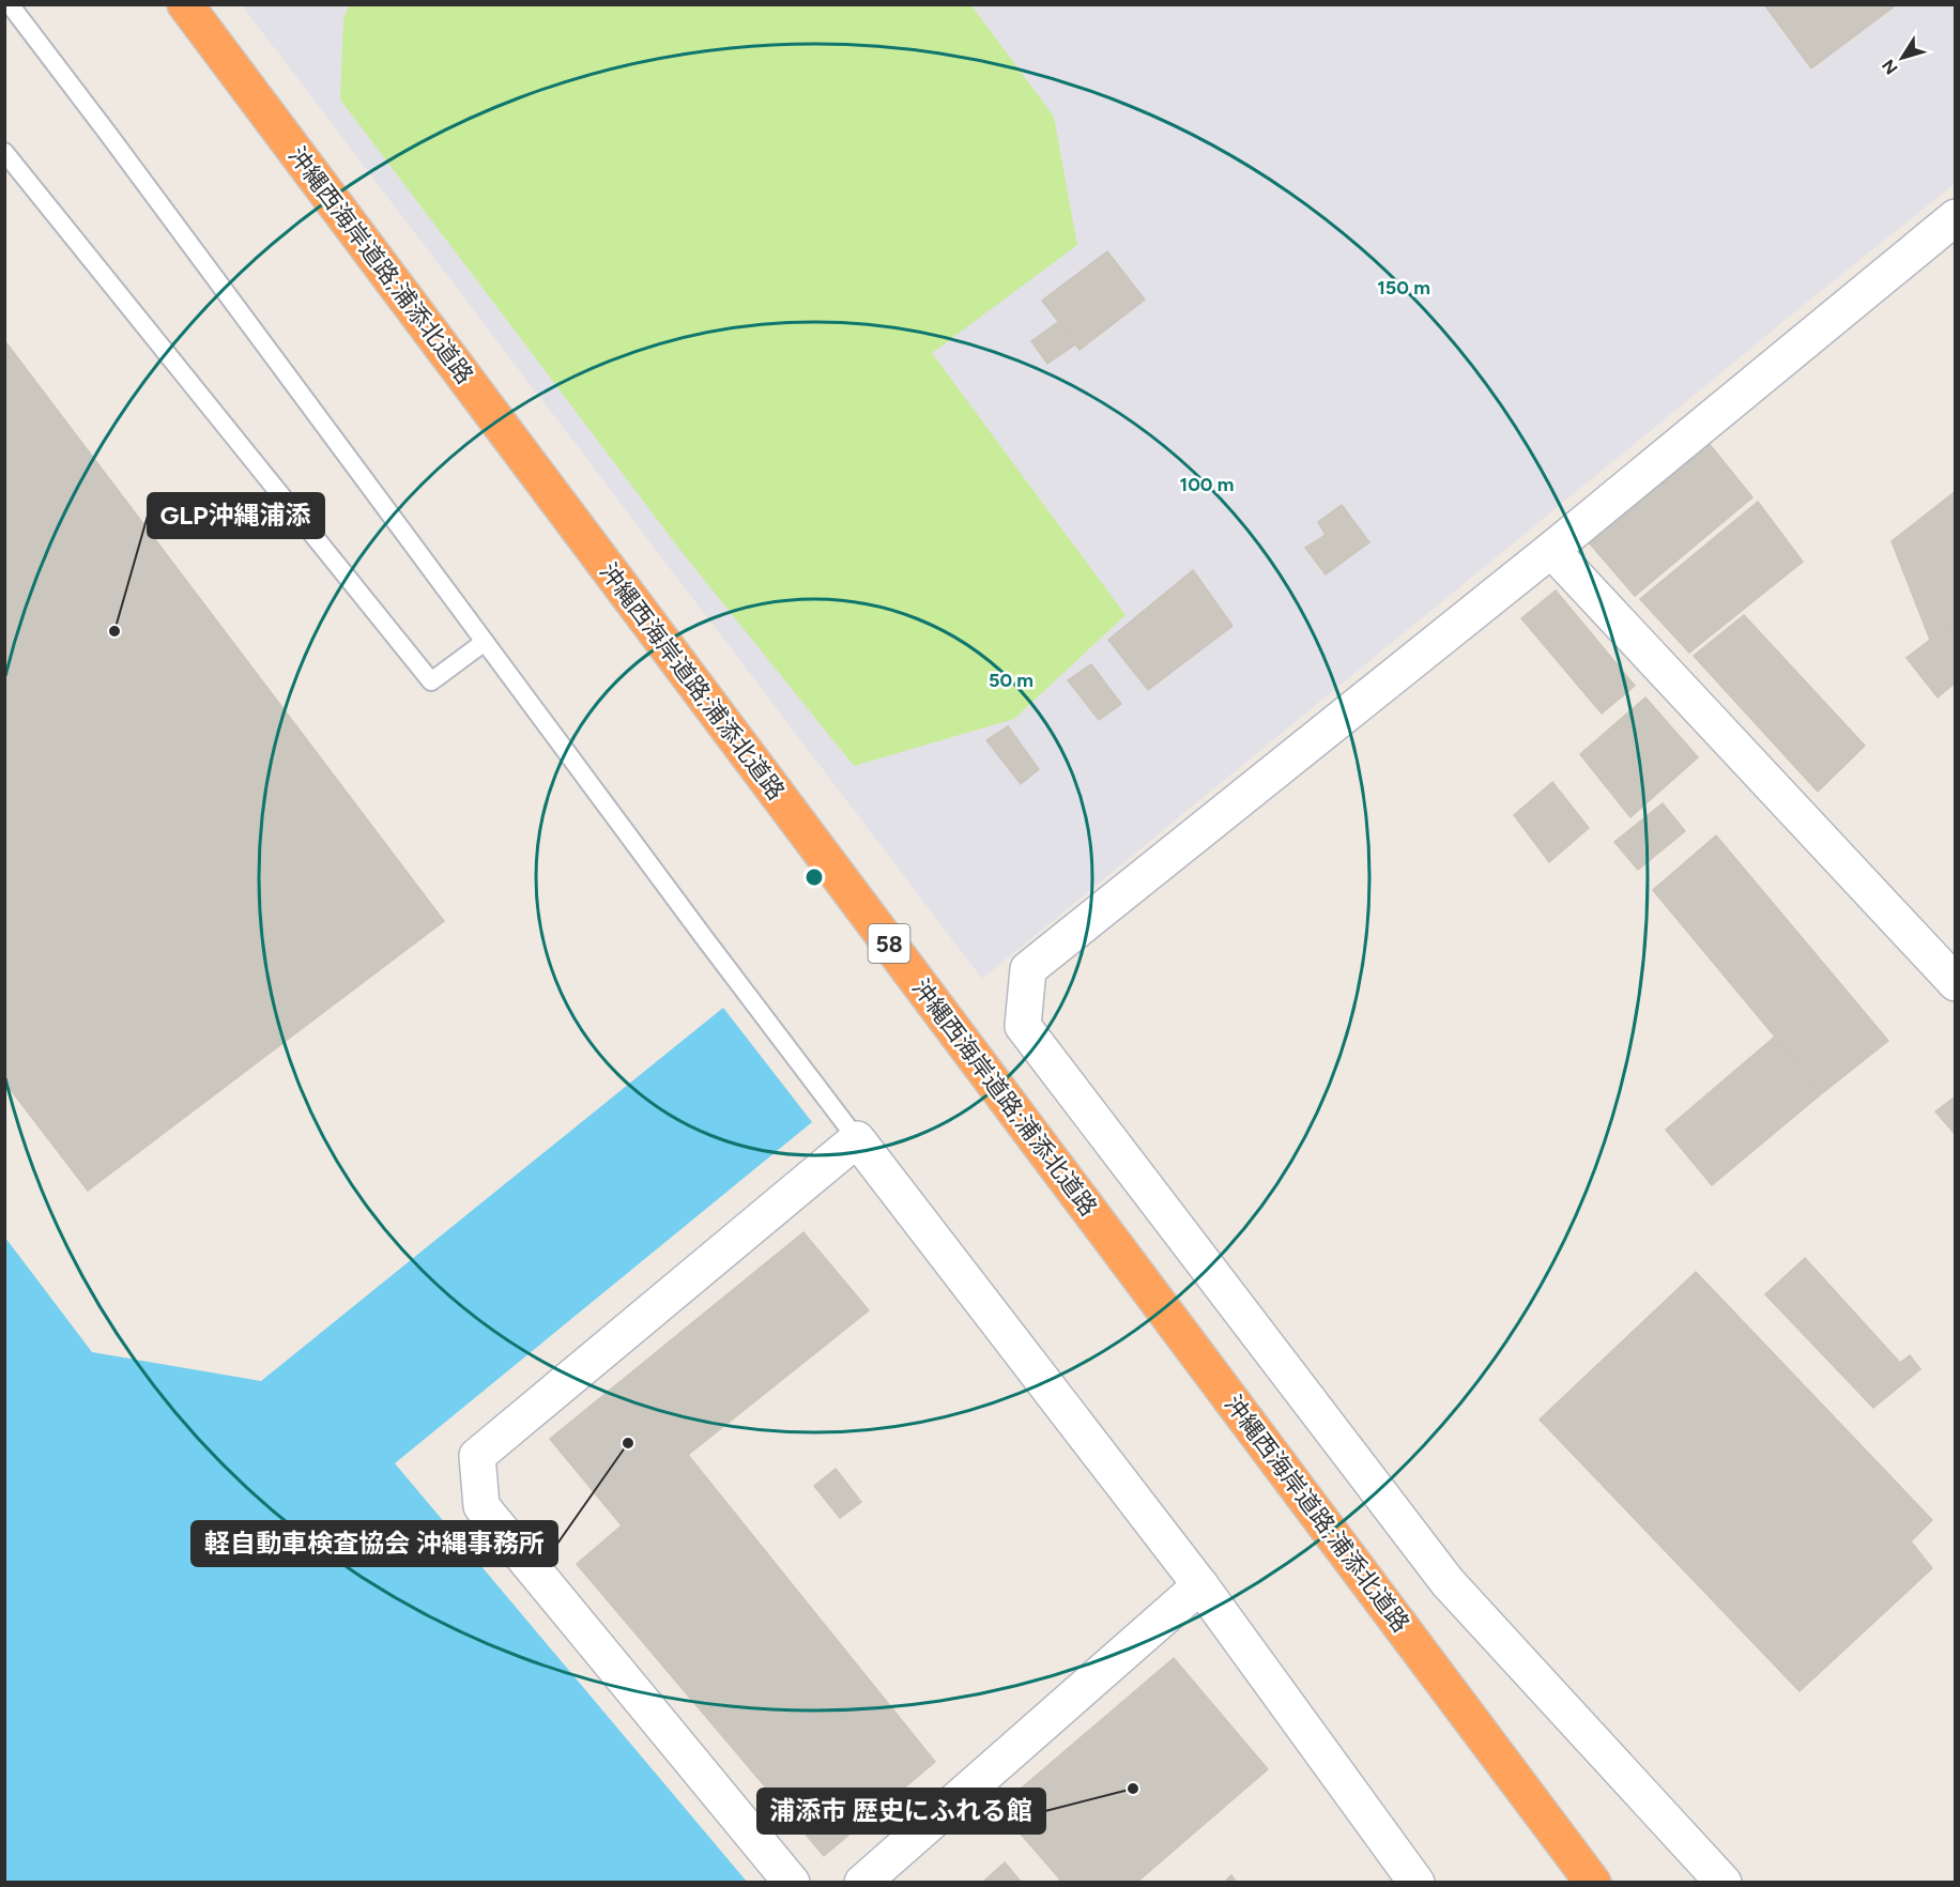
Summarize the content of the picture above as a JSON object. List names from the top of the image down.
{
  "streets": {
    "highway": ["沖縄西海岸道路;浦添北道路", "58"]
  },
  "places": ["GLP沖縄浦添", "軽自動車検査協会 沖縄事務所", "浦添市 歴史にふれる館"],
  "north": "bottom left",
  "rings": ["150 m", "100 m", "50 m"]
}
